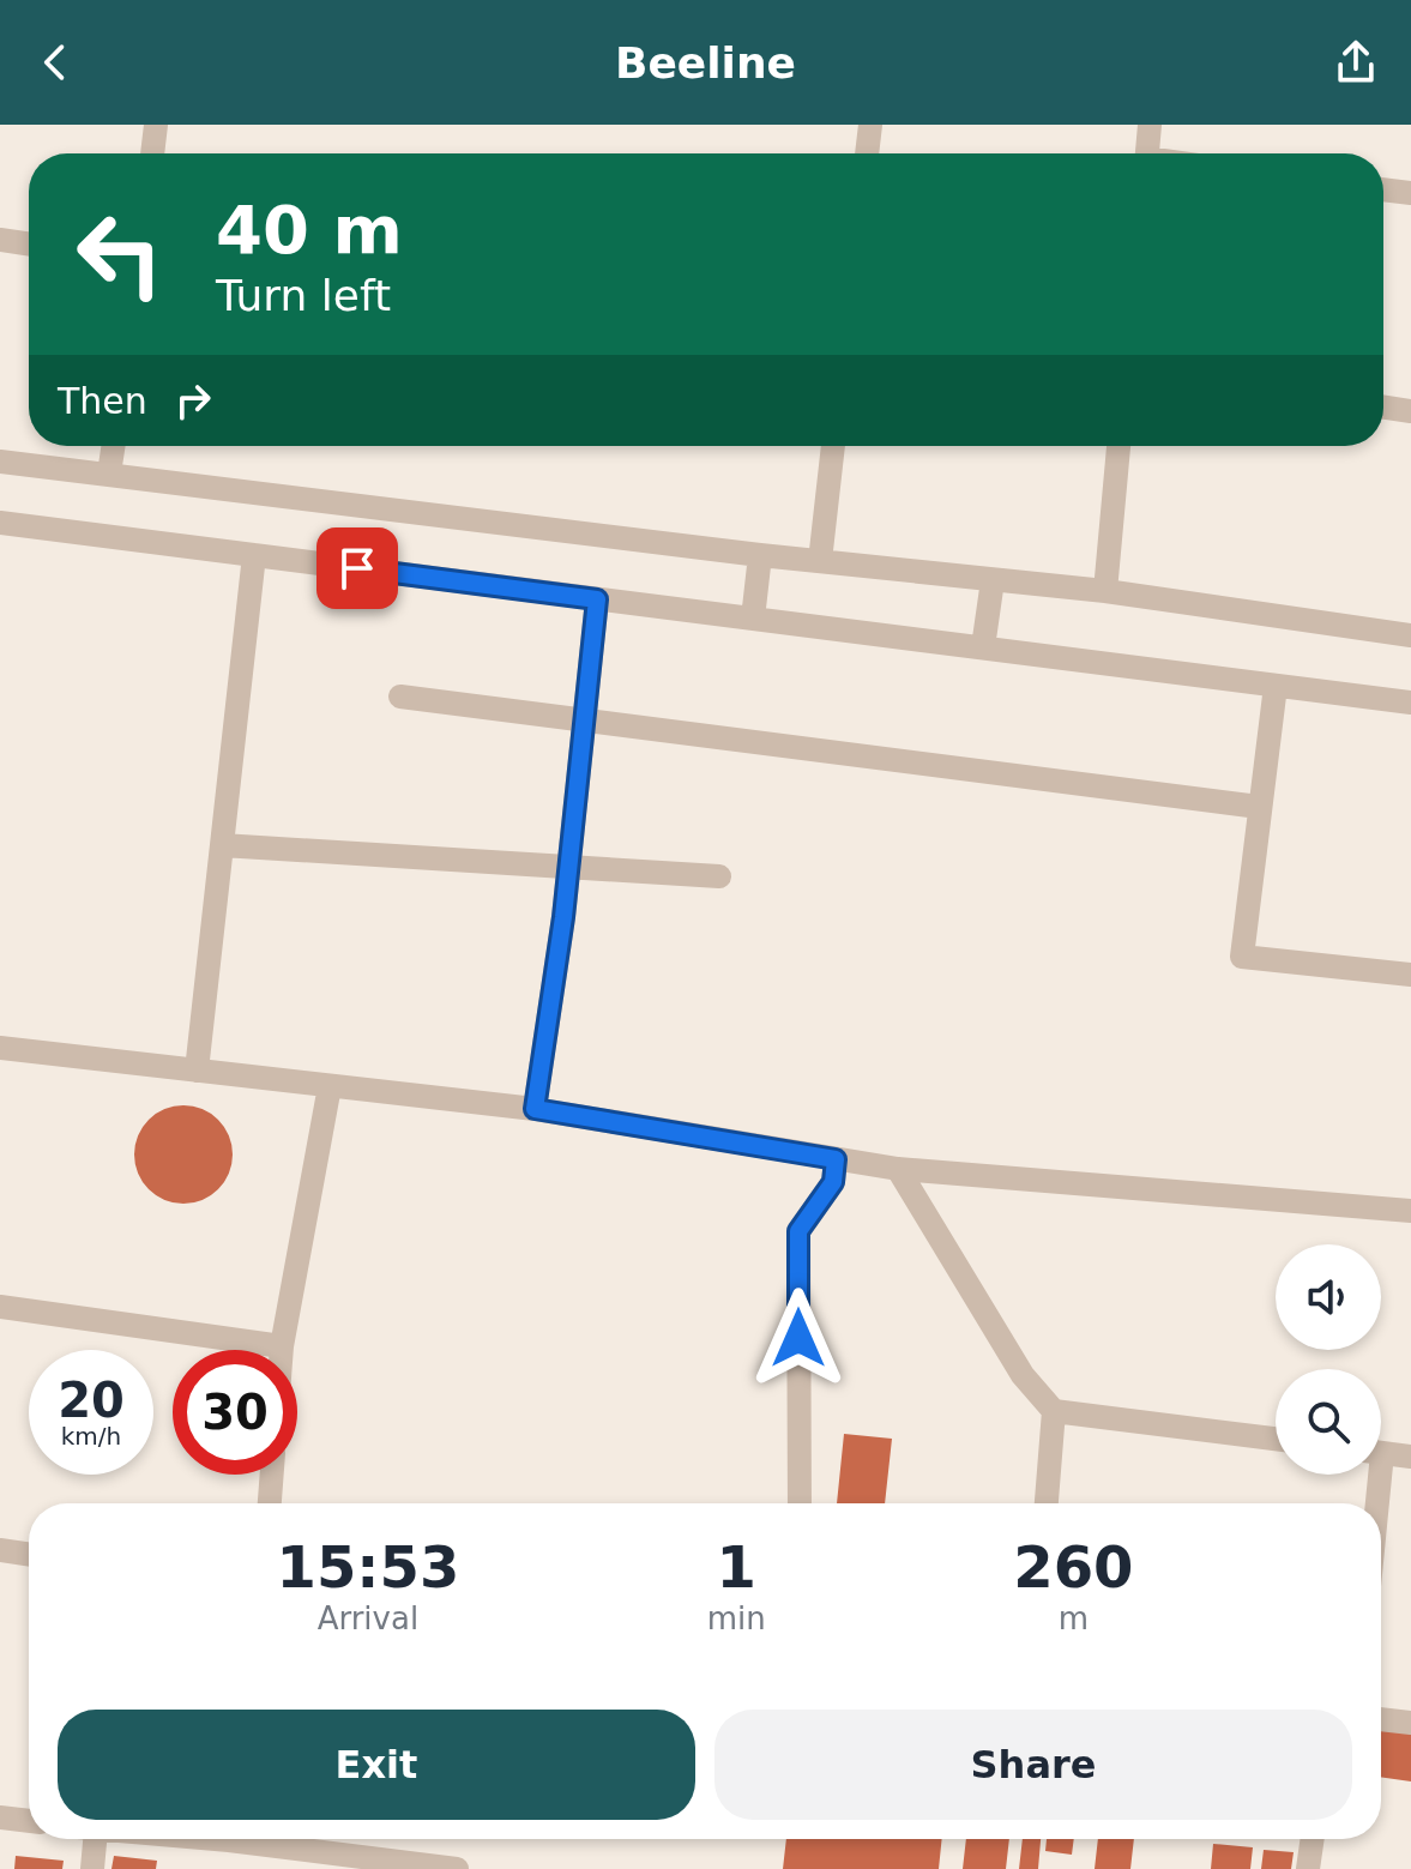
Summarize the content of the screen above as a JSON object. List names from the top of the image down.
{
  "page": {
    "header": "Beeline",
    "turn": ["40 m", "Turn left"],
    "then": "Then",
    "speed": "20 km/h",
    "limit": "30",
    "eta": [
      "15:53",
      "Arrival",
      "1",
      "min",
      "260",
      "m"
    ],
    "buttons": ["Exit", "Share"]
  }
}
